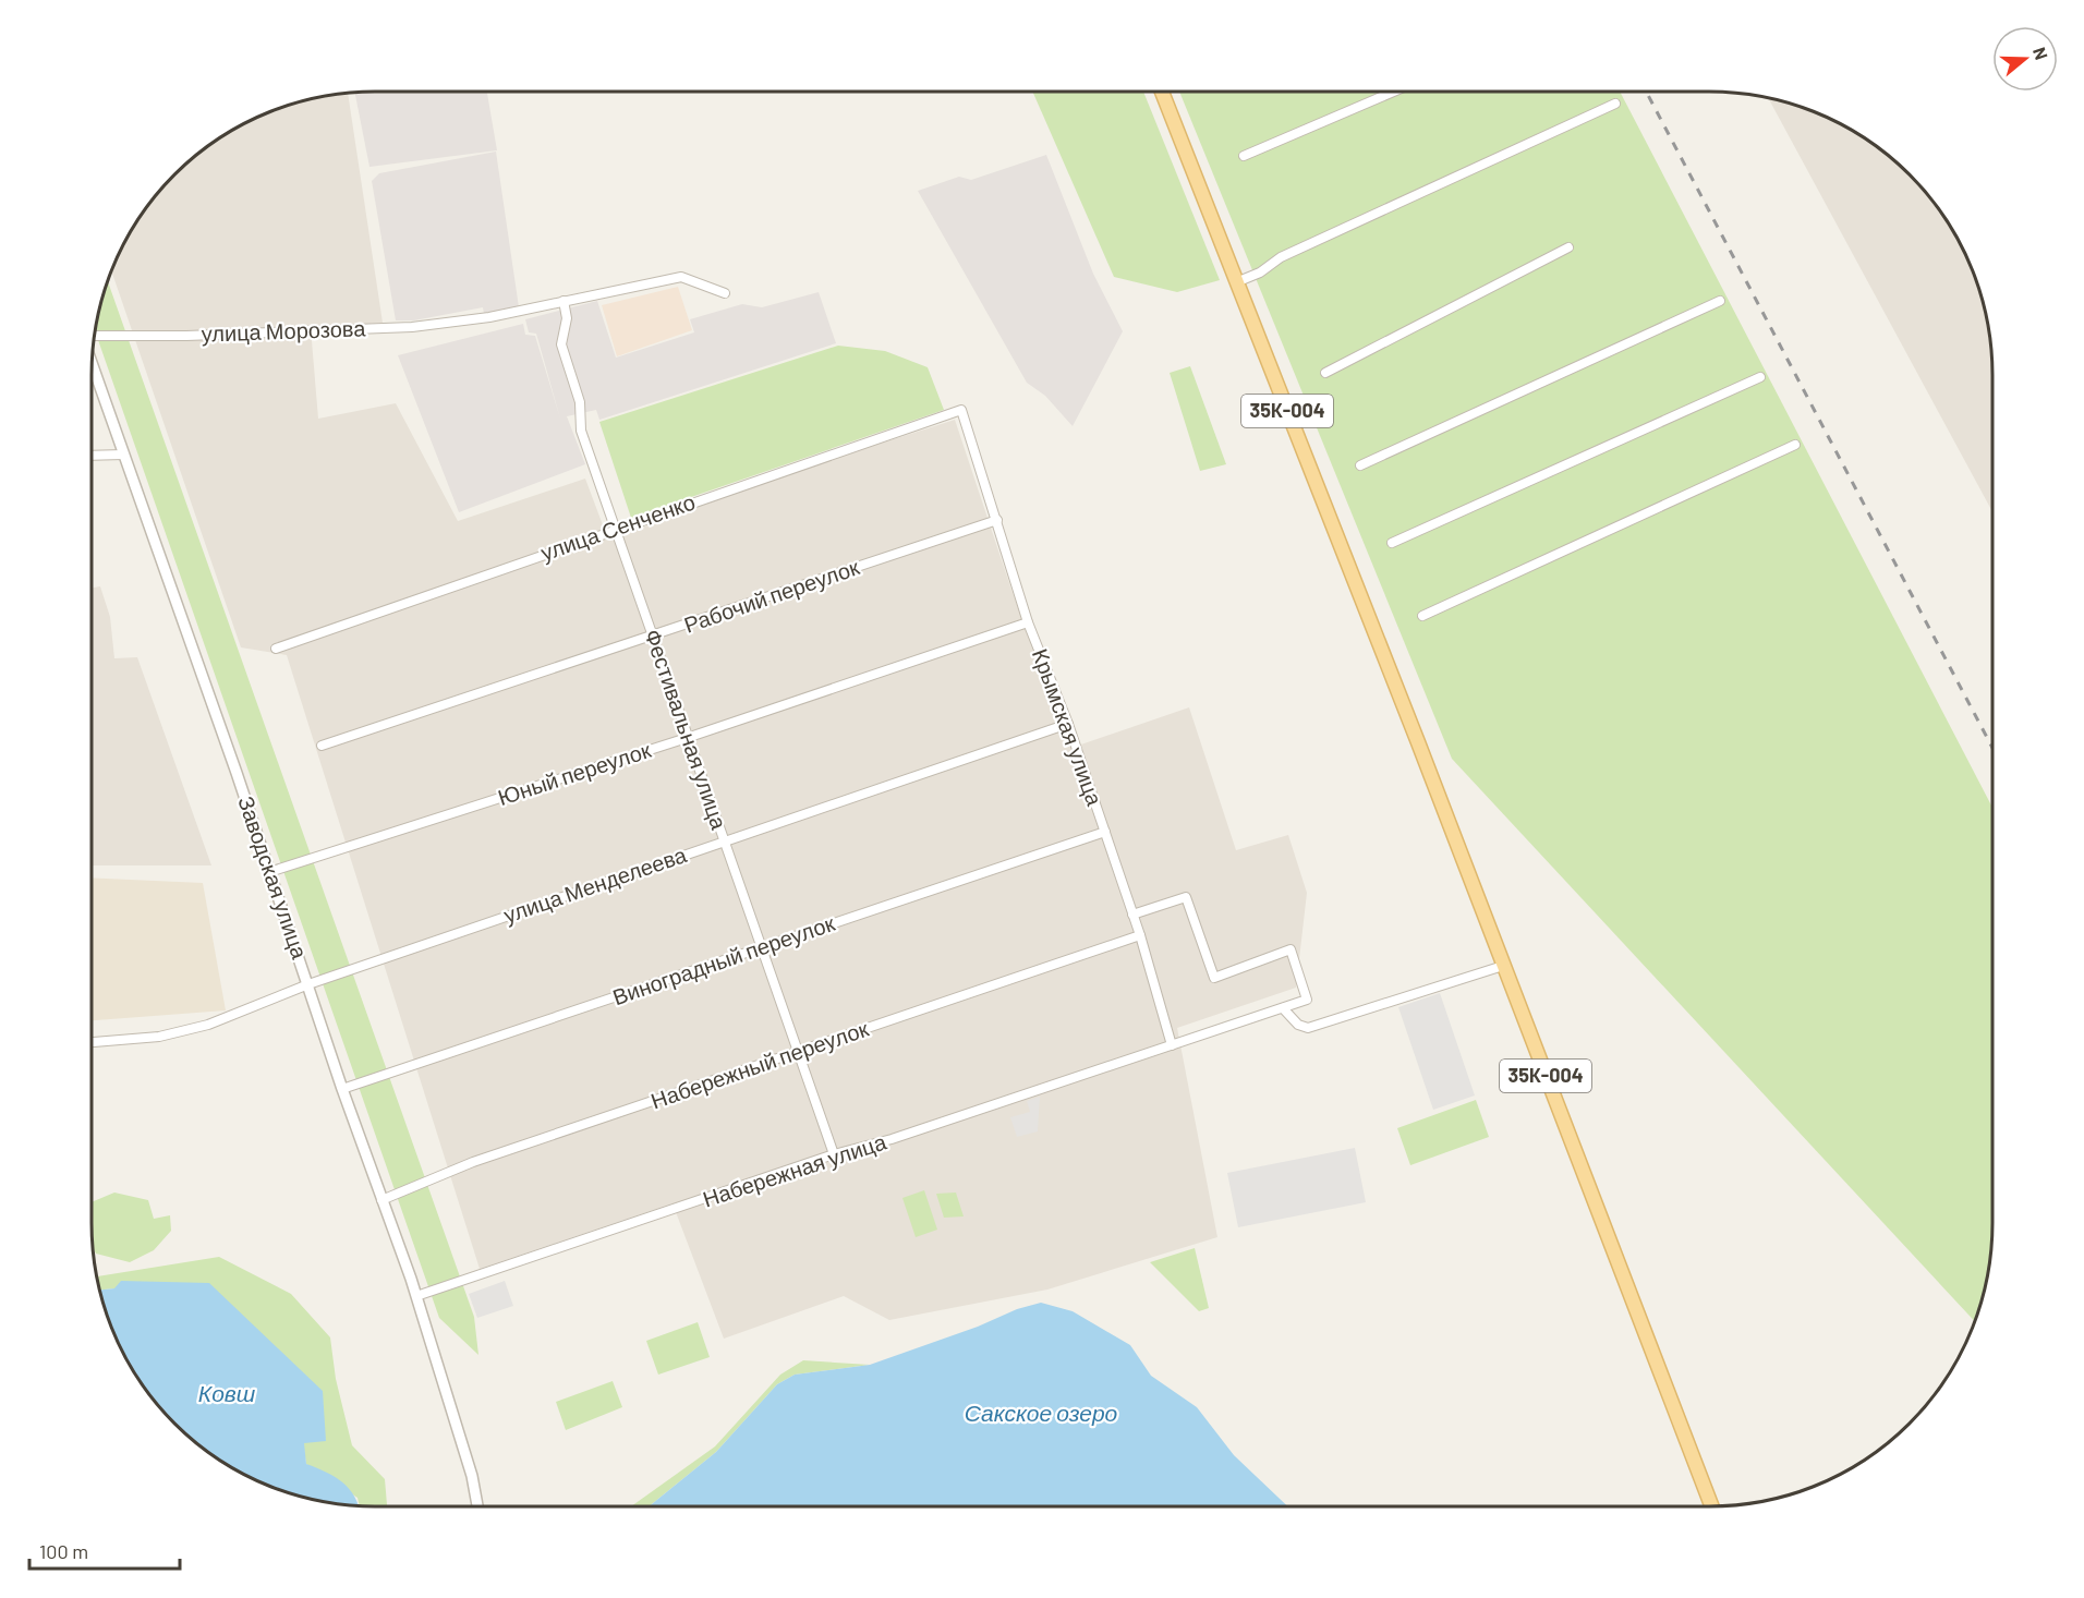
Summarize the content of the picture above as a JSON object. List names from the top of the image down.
{
  "streets": {
    "main road": ["35К-004"],
    "street": [
      "улица Морозова",
      "улица Сенченко",
      "Рабочий переулок",
      "Крымская улица",
      "Фестивальная улица",
      "Юный переулок",
      "Заводская улица",
      "улица Менделеева",
      "Виноградный переулок",
      "Набережный переулок",
      "Набережная улица"
    ]
  },
  "crossings": [
    ["улица Морозова", "Фестивальная улица"],
    ["улица Сенченко", "Крымская улица"],
    ["улица Сенченко", "Фестивальная улица"],
    ["Рабочий переулок", "Крымская улица"],
    ["Рабочий переулок", "Фестивальная улица"],
    ["Крымская улица", "Юный переулок"],
    ["Крымская улица", "улица Менделеева"],
    ["Крымская улица", "Виноградный переулок"],
    ["Крымская улица", "Набережный переулок"],
    ["Крымская улица", "Набережная улица"],
    ["Фестивальная улица", "Юный переулок"],
    ["Фестивальная улица", "улица Менделеева"],
    ["Фестивальная улица", "Виноградный переулок"],
    ["Фестивальная улица", "Набережный переулок"],
    ["Фестивальная улица", "Набережная улица"],
    ["Юный переулок", "Заводская улица"],
    ["Заводская улица", "улица Менделеева"],
    ["Заводская улица", "Виноградный переулок"],
    ["Заводская улица", "Набережный переулок"],
    ["Заводская улица", "Набережная улица"]
  ],
  "water": ["Ковш", "Сакское озеро"],
  "scale_bar": "100 m",
  "north": "right"
}
